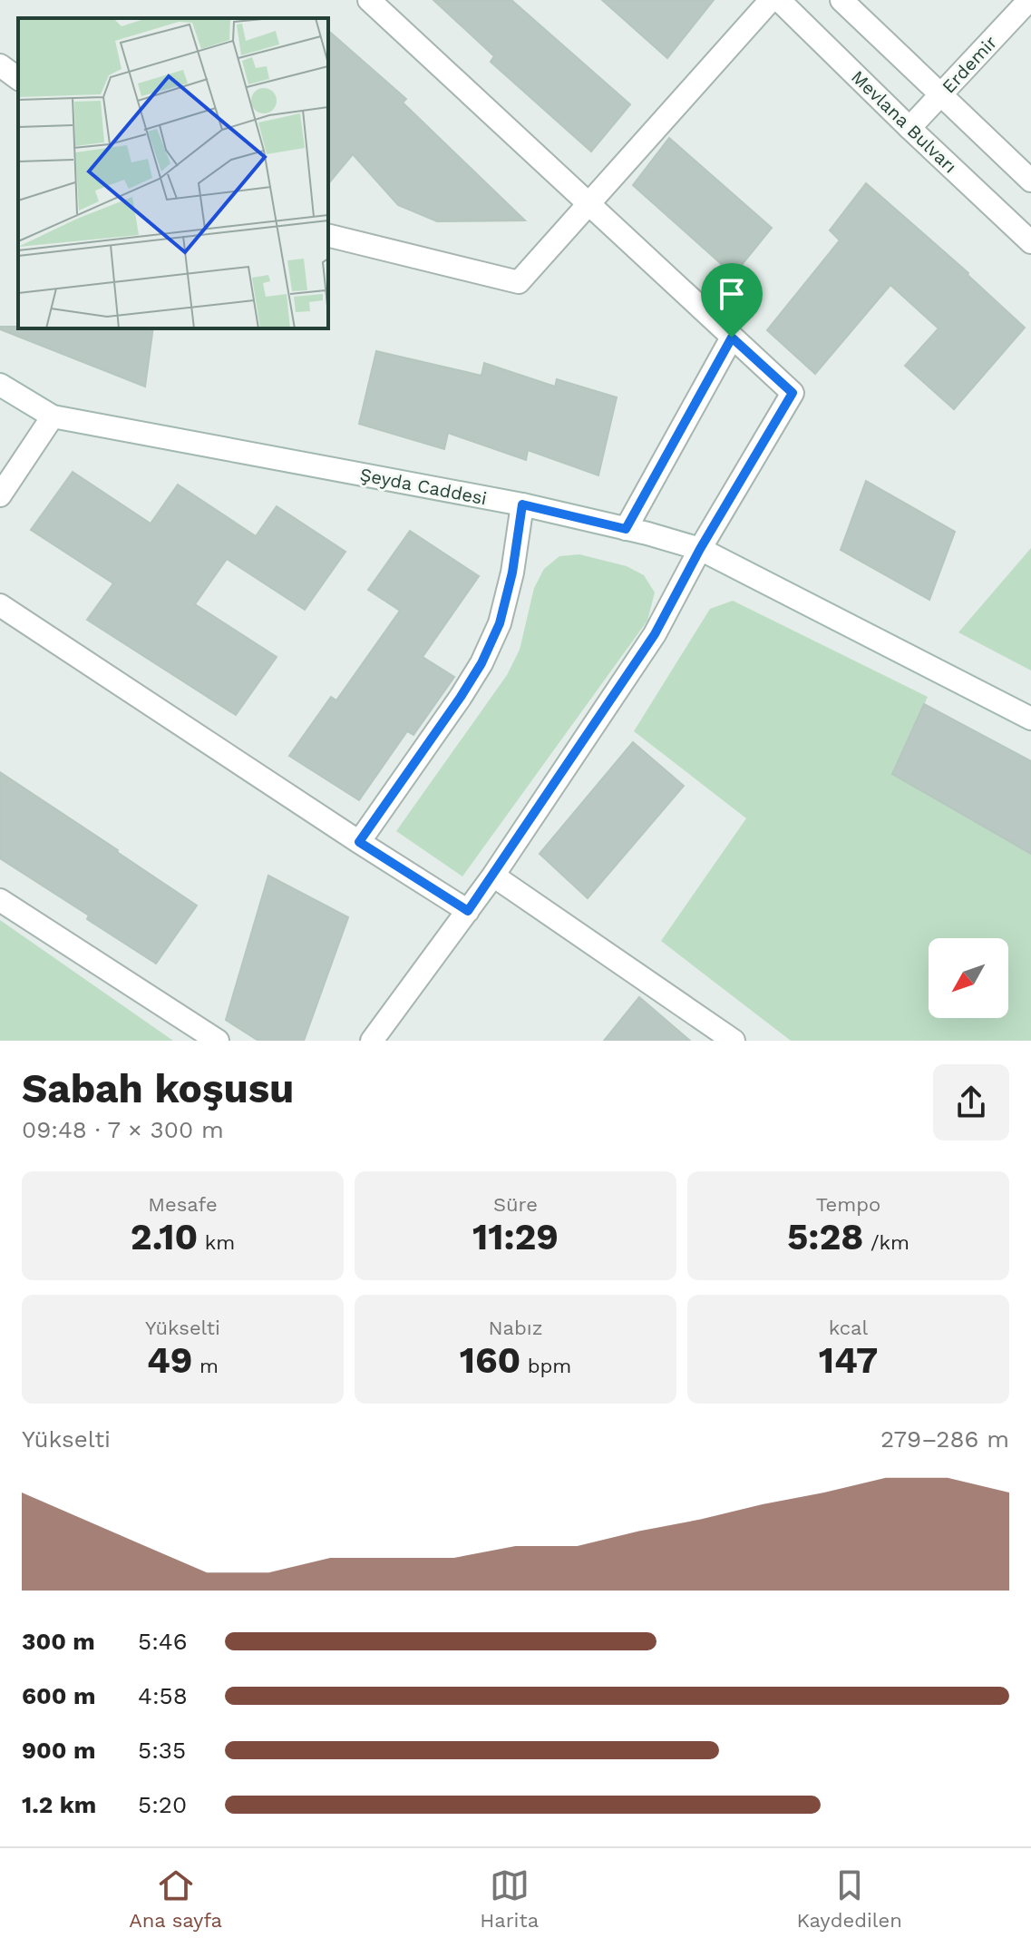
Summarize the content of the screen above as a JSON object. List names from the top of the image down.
{
  "streets": {
    "street": ["Erdemir", "Mevlana Bulvarı", "Şeyda Caddesi"]
  },
  "crossings": [
    ["Erdemir", "Mevlana Bulvarı"]
  ],
  "north": "bottom left",
  "page": {
    "heading": ["Sabah koşusu", "09:48 · 7 × 300 m"],
    "stats": [
      ["Mesafe", "2.10 km"],
      ["Süre", "11:29"],
      ["Tempo", "5:28 /km"],
      ["Yükselti", "49 m"],
      ["Nabız", "160 bpm"],
      ["kcal", "147"]
    ],
    "chart": ["Yükselti", "279–286 m"],
    "list": [
      {
        "name": "300 m",
        "note": "5:46"
      },
      {
        "name": "600 m",
        "note": "4:58"
      },
      {
        "name": "900 m",
        "note": "5:35"
      },
      {
        "name": "1.2 km",
        "note": "5:20"
      }
    ],
    "tabs": ["Ana sayfa", "Harita", "Kaydedilen"]
  }
}
